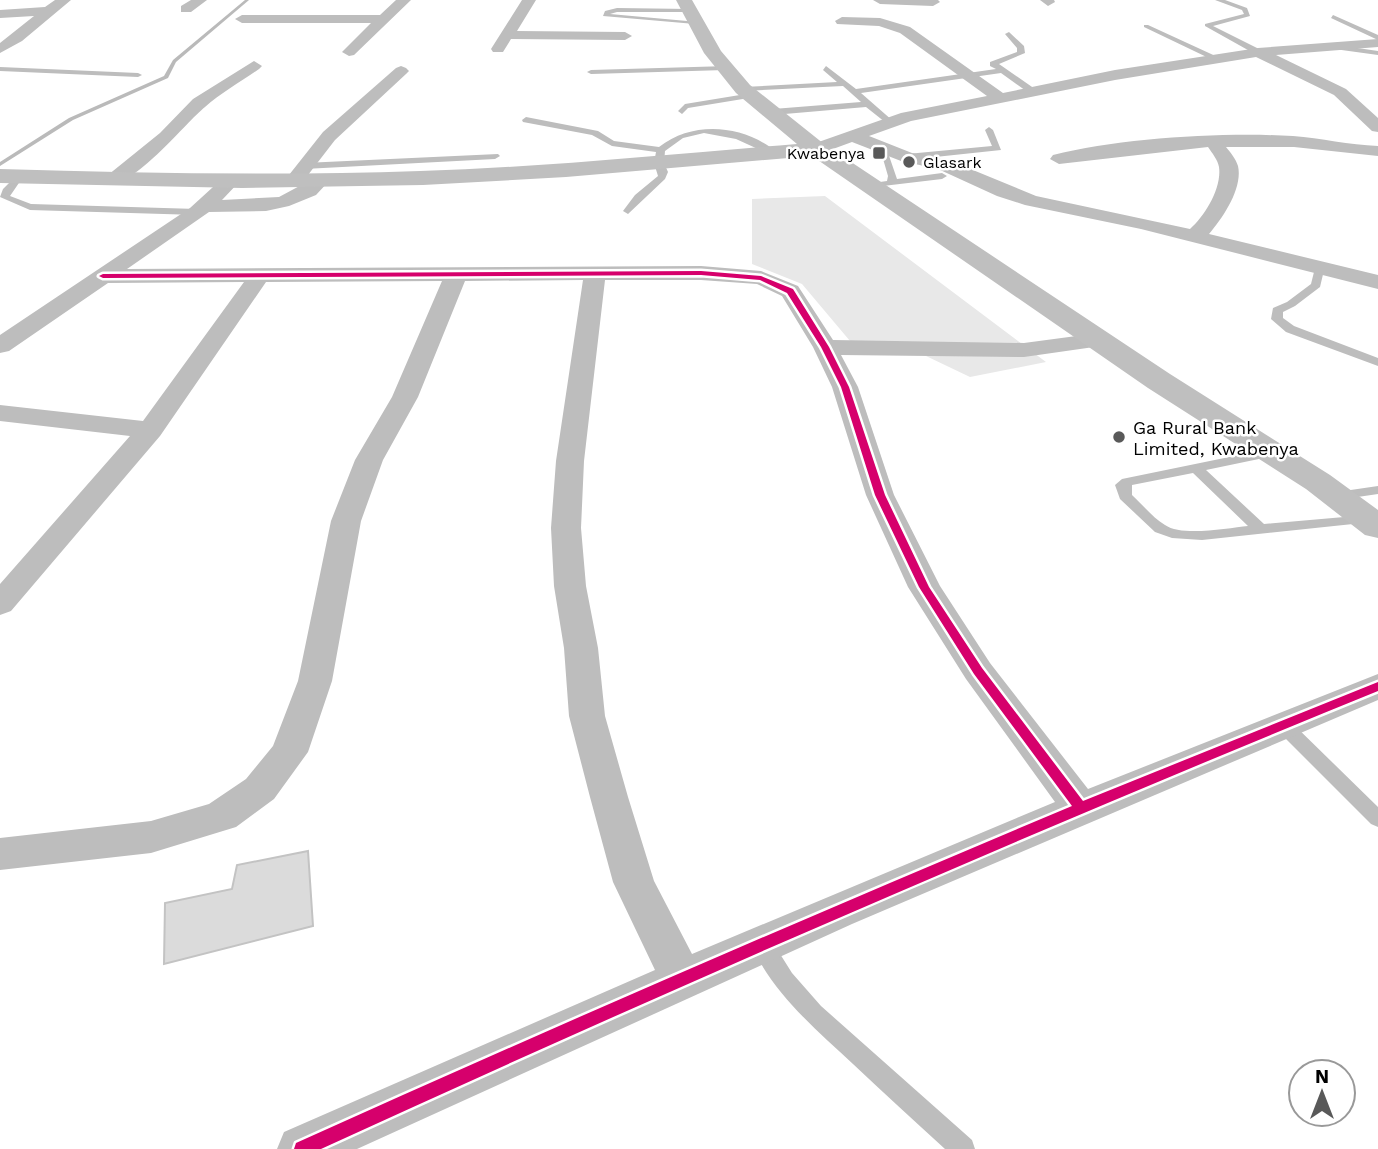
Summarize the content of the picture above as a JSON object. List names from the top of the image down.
{
  "places": {
    "transit": ["Kwabenya"],
    "other": ["Glasark", "Ga Rural Bank Limited, Kwabenya"]
  },
  "north": "top"
}
